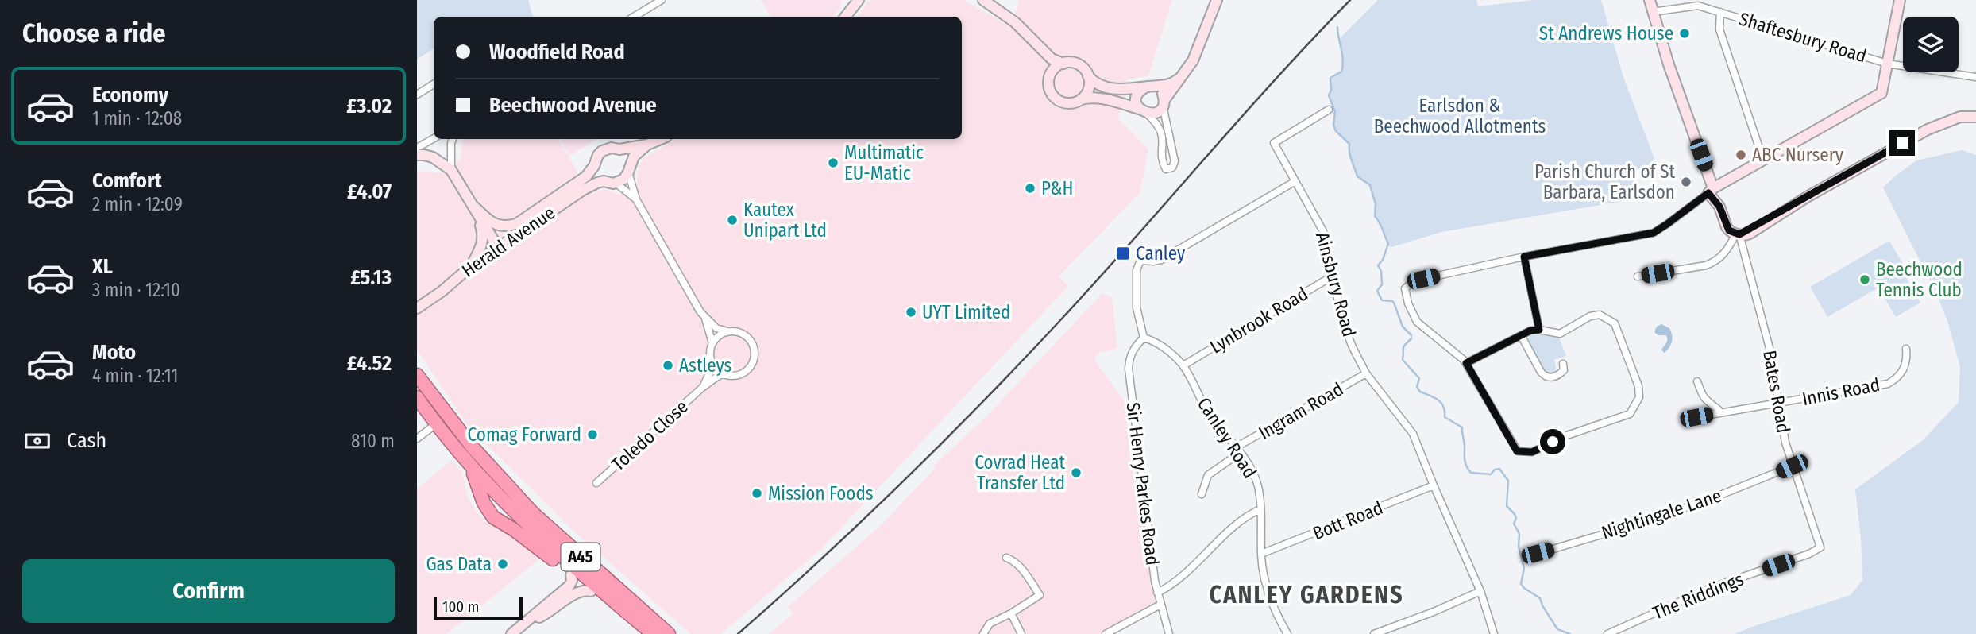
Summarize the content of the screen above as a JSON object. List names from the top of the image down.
{
  "streets": {
    "highway": ["A45"],
    "street": [
      "Shaftesbury Road",
      "Herald Avenue",
      "Ainsbury Road",
      "Lynbrook Road",
      "Bates Road",
      "Innis Road",
      "Ingram Road",
      "Toledo Close",
      "Canley Road",
      "Sir Henry Parkes Road",
      "Nightingale Lane",
      "Bott Road",
      "The Riddings"
    ]
  },
  "crossings": [
    ["Ainsbury Road", "Lynbrook Road"],
    ["Ainsbury Road", "Ingram Road"],
    ["Ainsbury Road", "Bott Road"],
    ["Lynbrook Road", "Canley Road"],
    ["Bates Road", "Innis Road"],
    ["Bates Road", "Nightingale Lane"],
    ["Bates Road", "The Riddings"],
    ["Ingram Road", "Canley Road"],
    ["Canley Road", "Sir Henry Parkes Road"],
    ["Canley Road", "Bott Road"]
  ],
  "districts": ["CANLEY GARDENS"],
  "parks": ["Earlsdon & Beechwood Allotments"],
  "places": {
    "other": [
      "St Andrews House",
      "ABC Nursery",
      "Multimatic EU-Matic",
      "Parish Church of St Barbara, Earlsdon",
      "P&H",
      "Kautex Unipart Ltd",
      "Beechwood Tennis Club",
      "UYT Limited",
      "Astleys",
      "Comag Forward",
      "Covrad Heat Transfer Ltd",
      "Mission Foods",
      "Gas Data"
    ],
    "transit": ["Canley"]
  },
  "scale_bar": "100 m",
  "page": {
    "heading": "Choose a ride",
    "banner": ["Woodfield Road", "Beechwood Avenue"],
    "list": [
      {
        "name": "Economy",
        "note": "1 min · 12:08",
        "value": "£3.02"
      },
      {
        "name": "Comfort",
        "note": "2 min · 12:09",
        "value": "£4.07"
      },
      {
        "name": "XL",
        "note": "3 min · 12:10",
        "value": "£5.13"
      },
      {
        "name": "Moto",
        "note": "4 min · 12:11",
        "value": "£4.52"
      }
    ],
    "pay": ["Cash", "810 m"],
    "buttons": "Confirm",
    "scale": "100 m"
  }
}
